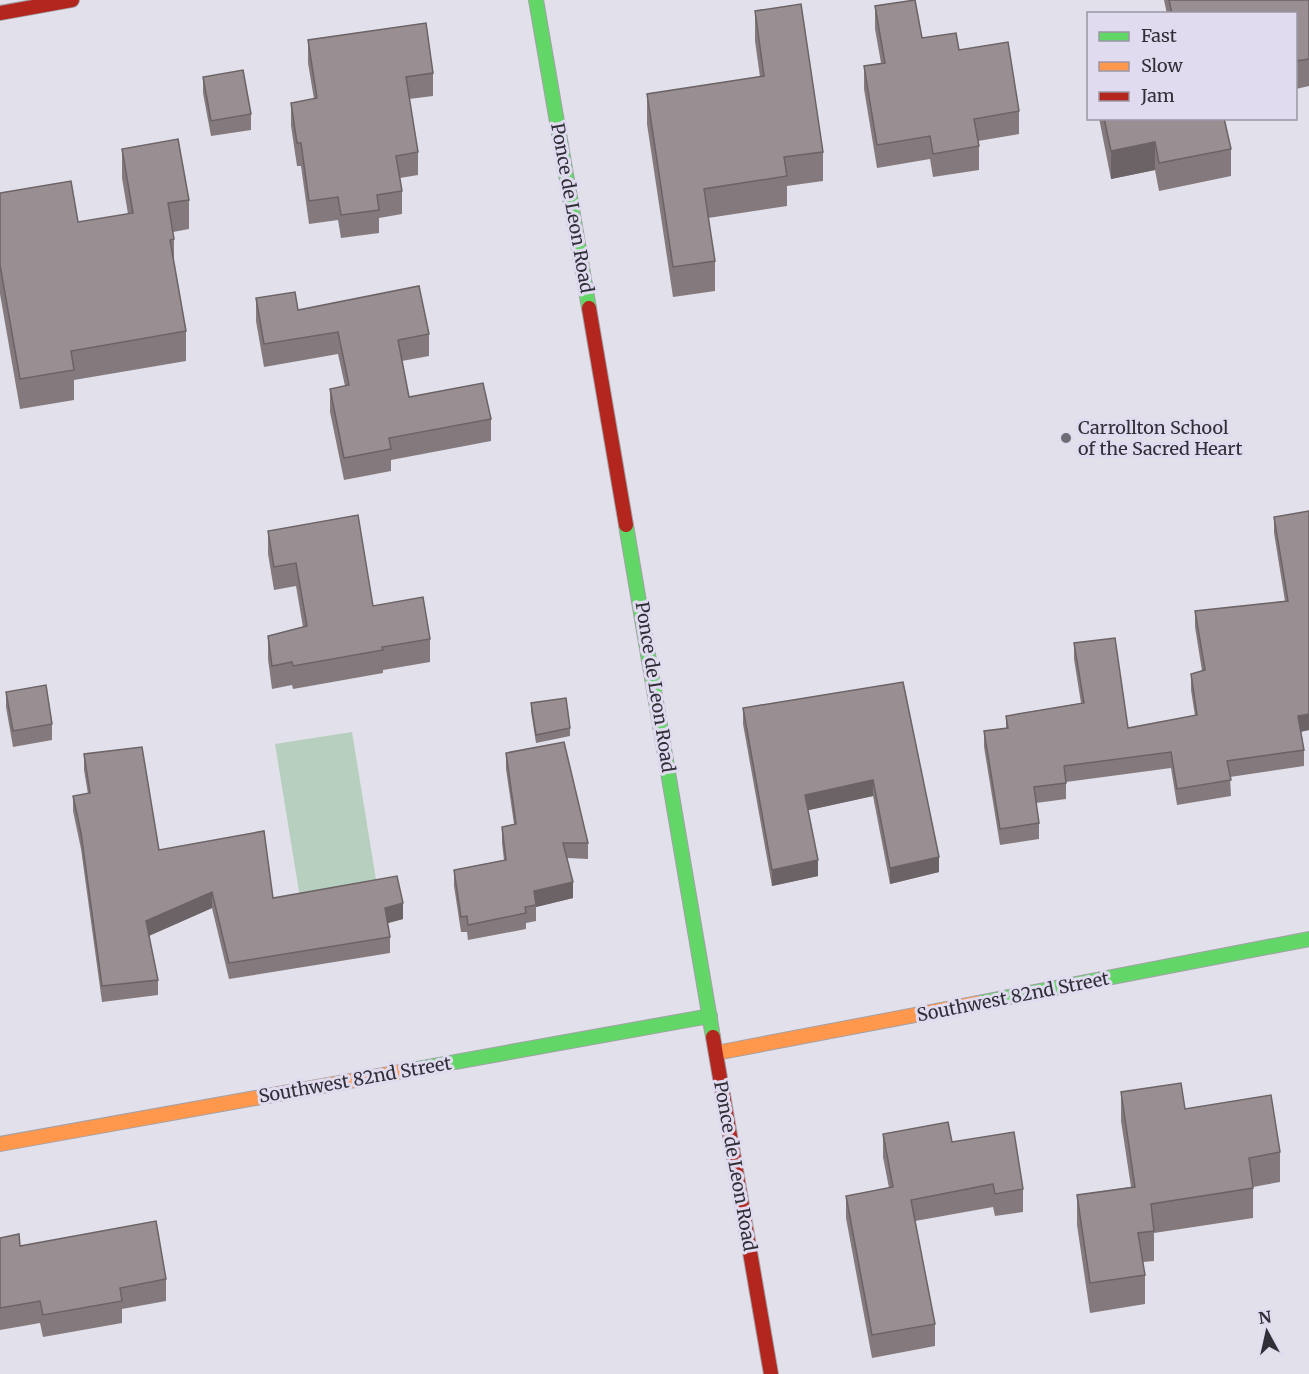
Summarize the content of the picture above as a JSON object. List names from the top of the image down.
{
  "streets": {
    "street": ["Ponce de Leon Road", "Southwest 82nd Street"]
  },
  "crossings": [
    ["Ponce de Leon Road", "Southwest 82nd Street"]
  ],
  "places": ["Carrollton School of the Sacred Heart"],
  "legend": ["Fast", "Slow", "Jam"],
  "north": "top"
}
